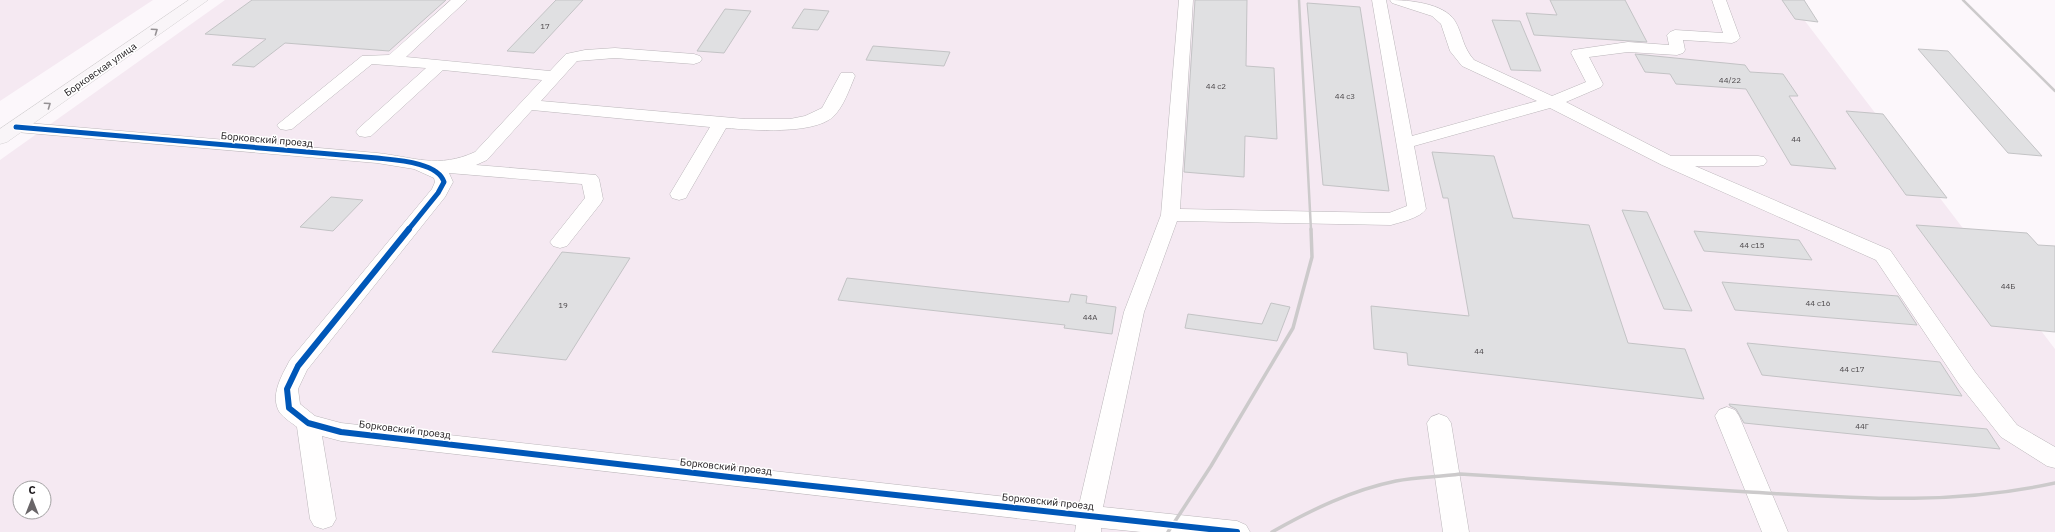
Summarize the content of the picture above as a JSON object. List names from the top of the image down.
{
  "streets": {
    "main road": ["Борковская улица"],
    "street": ["Борковский проезд"]
  },
  "crossings": [
    ["Борковская улица", "Борковский проезд"]
  ],
  "house_numbers": [
    "17",
    "44/22",
    "44 с2",
    "44 с3",
    "44",
    "44 с15",
    "44Б",
    "44 с16",
    "19",
    "44А",
    "44",
    "44 с17",
    "44Г"
  ],
  "north": "top"
}
